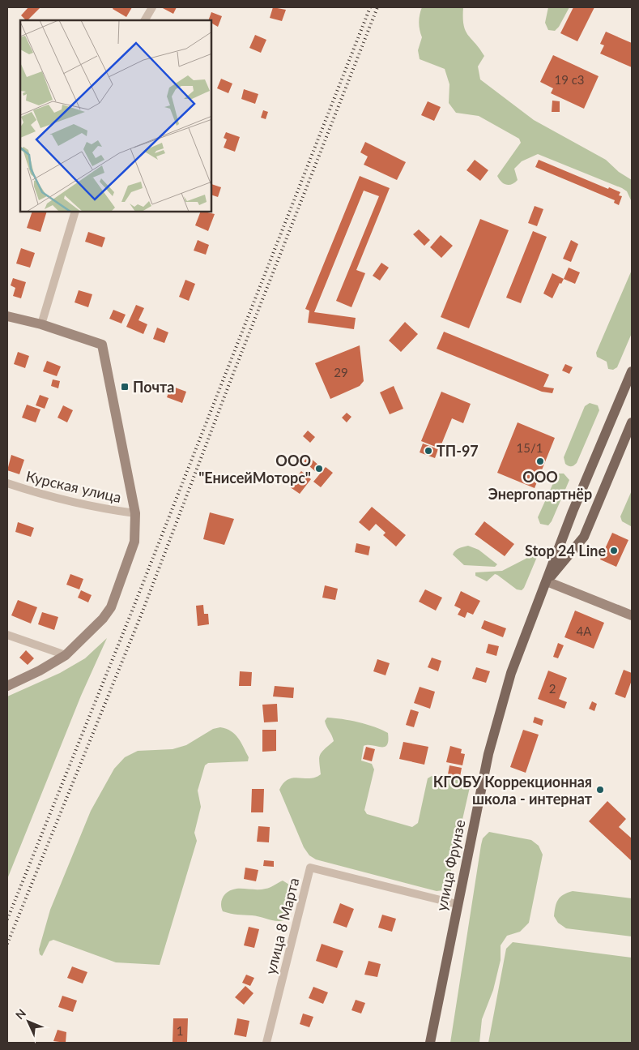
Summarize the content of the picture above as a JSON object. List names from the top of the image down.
{
  "streets": {
    "main road": ["улица Фрунзе"],
    "street": ["Курская улица", "улица 8 Марта"]
  },
  "crossings": [
    ["улица Фрунзе", "улица 8 Марта"]
  ],
  "places": {
    "transit": ["Почта"],
    "other": [
      "ТП-97",
      "ООО Энергопартнёр",
      "ООО \"ЕнисейМоторс\"",
      "Stop 24 Line",
      "КГОБУ Коррекционная школа - интернат"
    ]
  },
  "house_numbers": [
    "19 с3",
    "29",
    "15/1",
    "4А",
    "2",
    "1"
  ],
  "north": "top left"
}
